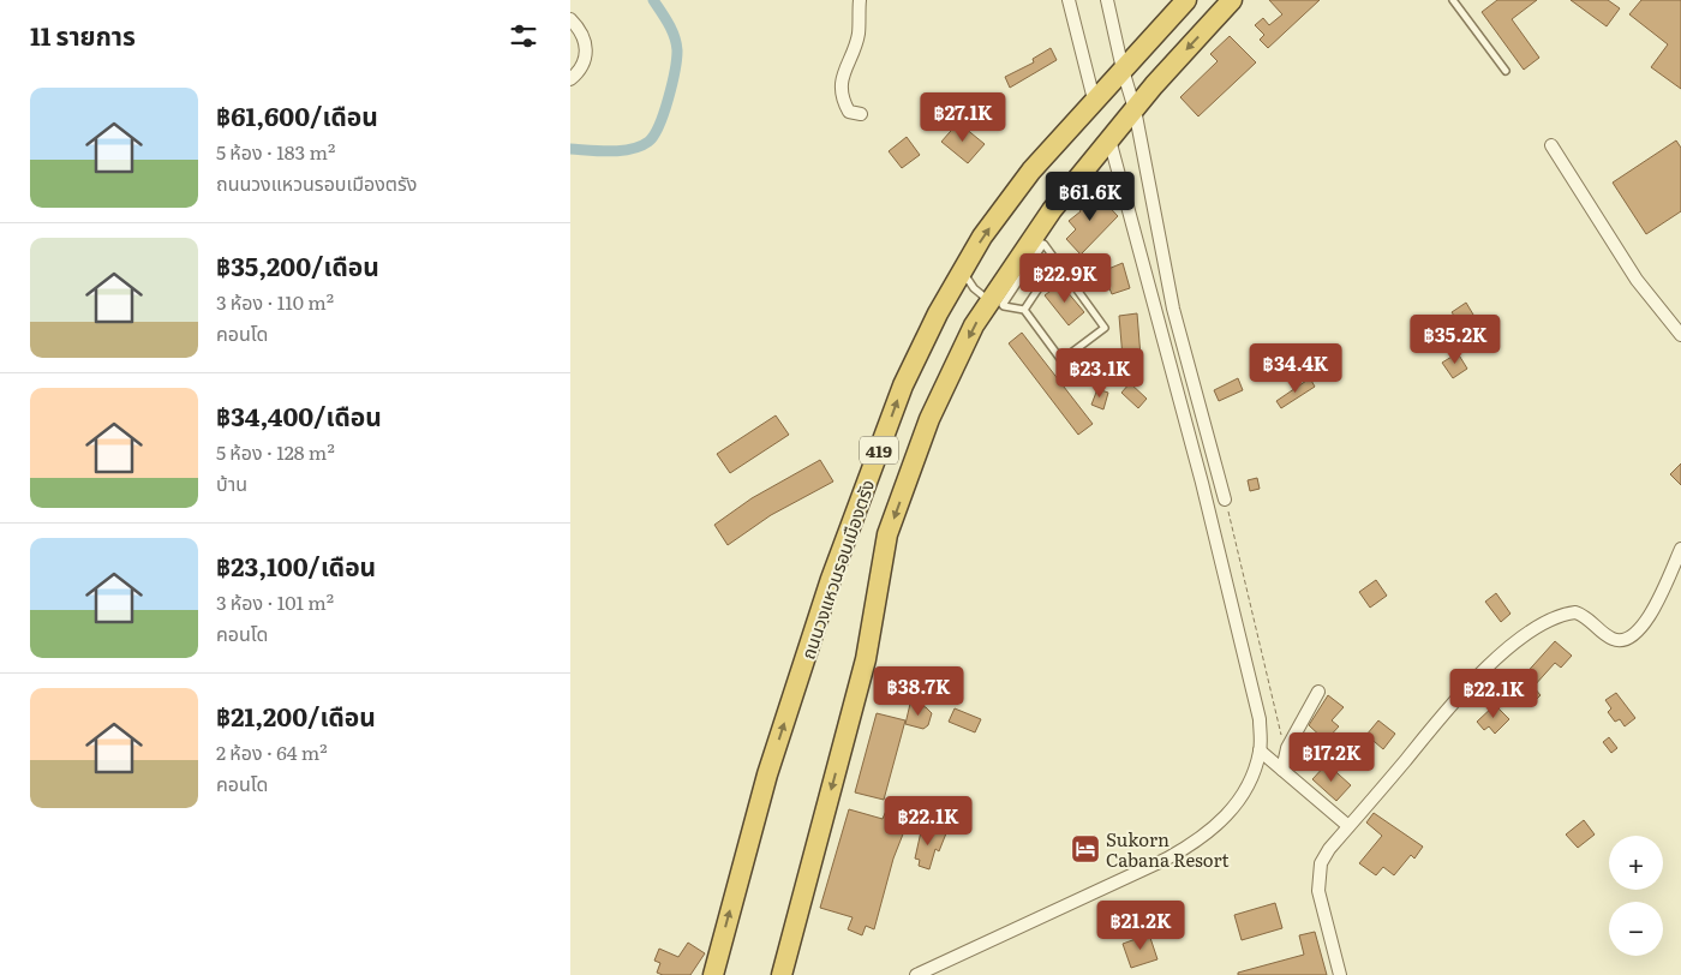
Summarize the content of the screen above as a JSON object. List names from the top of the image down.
{
  "streets": {
    "highway": ["419", "ถนนวงแหวนรอบเมืองตรัง"]
  },
  "places": {
    "hotel": ["Sukorn Cabana Resort"]
  },
  "page": {
    "heading": "11 รายการ",
    "list": [
      {
        "name": "฿61,600/เดือน",
        "note": "5 ห้อง · 183 m² · ถนนวงแหวนรอบเมืองตรัง"
      },
      {
        "name": "฿35,200/เดือน",
        "note": "3 ห้อง · 110 m² · คอนโด"
      },
      {
        "name": "฿34,400/เดือน",
        "note": "5 ห้อง · 128 m² · บ้าน"
      },
      {
        "name": "฿23,100/เดือน",
        "note": "3 ห้อง · 101 m² · คอนโด"
      },
      {
        "name": "฿21,200/เดือน",
        "note": "2 ห้อง · 64 m² · คอนโด"
      }
    ],
    "price": [
      "฿27.1K",
      "฿61.6K",
      "฿22.9K",
      "฿35.2K",
      "฿34.4K",
      "฿23.1K",
      "฿38.7K",
      "฿22.1K",
      "฿17.2K",
      "฿22.1K",
      "฿21.2K"
    ],
    "map_buttons": ["+", "−"]
  }
}
